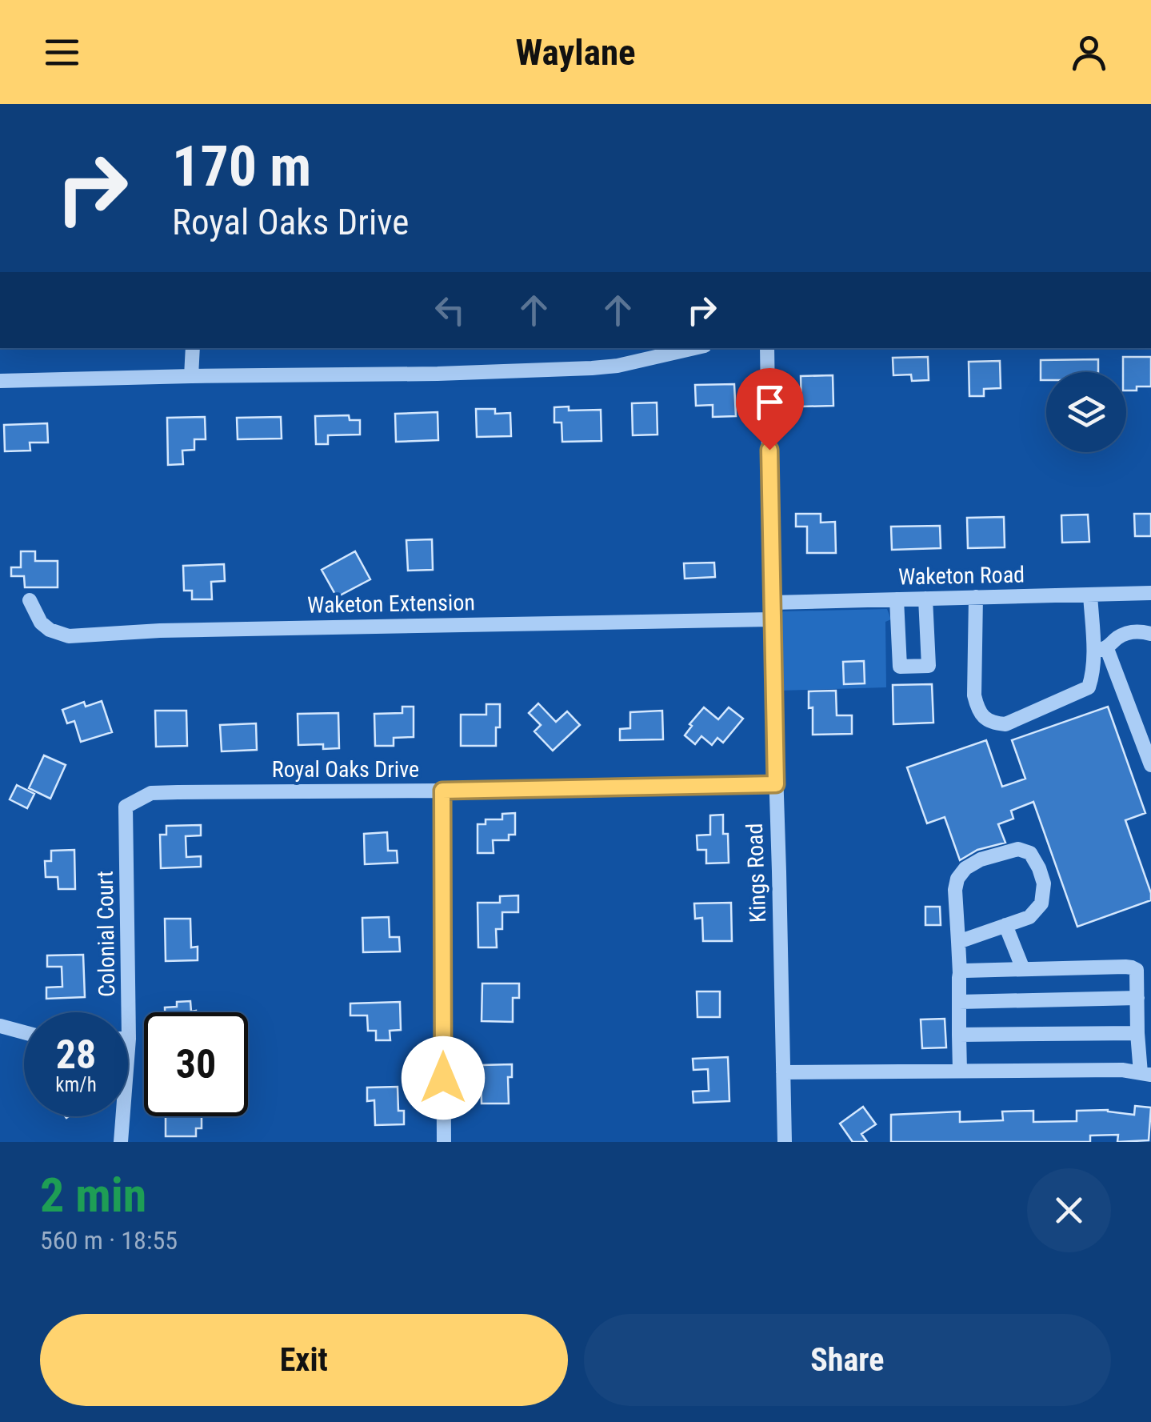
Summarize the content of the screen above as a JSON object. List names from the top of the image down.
{
  "streets": {
    "street": [
      "Waketon Road",
      "Waketon Extension",
      "Royal Oaks Drive",
      "Kings Road",
      "Colonial Court"
    ]
  },
  "crossings": [
    ["Waketon Road", "Kings Road"],
    ["Waketon Extension", "Kings Road"],
    ["Royal Oaks Drive", "Kings Road"],
    ["Royal Oaks Drive", "Colonial Court"]
  ],
  "page": {
    "header": "Waylane",
    "turn": ["170 m", "Royal Oaks Drive"],
    "speed": "28 km/h",
    "limit": "30",
    "heading": ["2 min", "560 m · 18:55"],
    "buttons": ["Exit", "Share"]
  }
}
